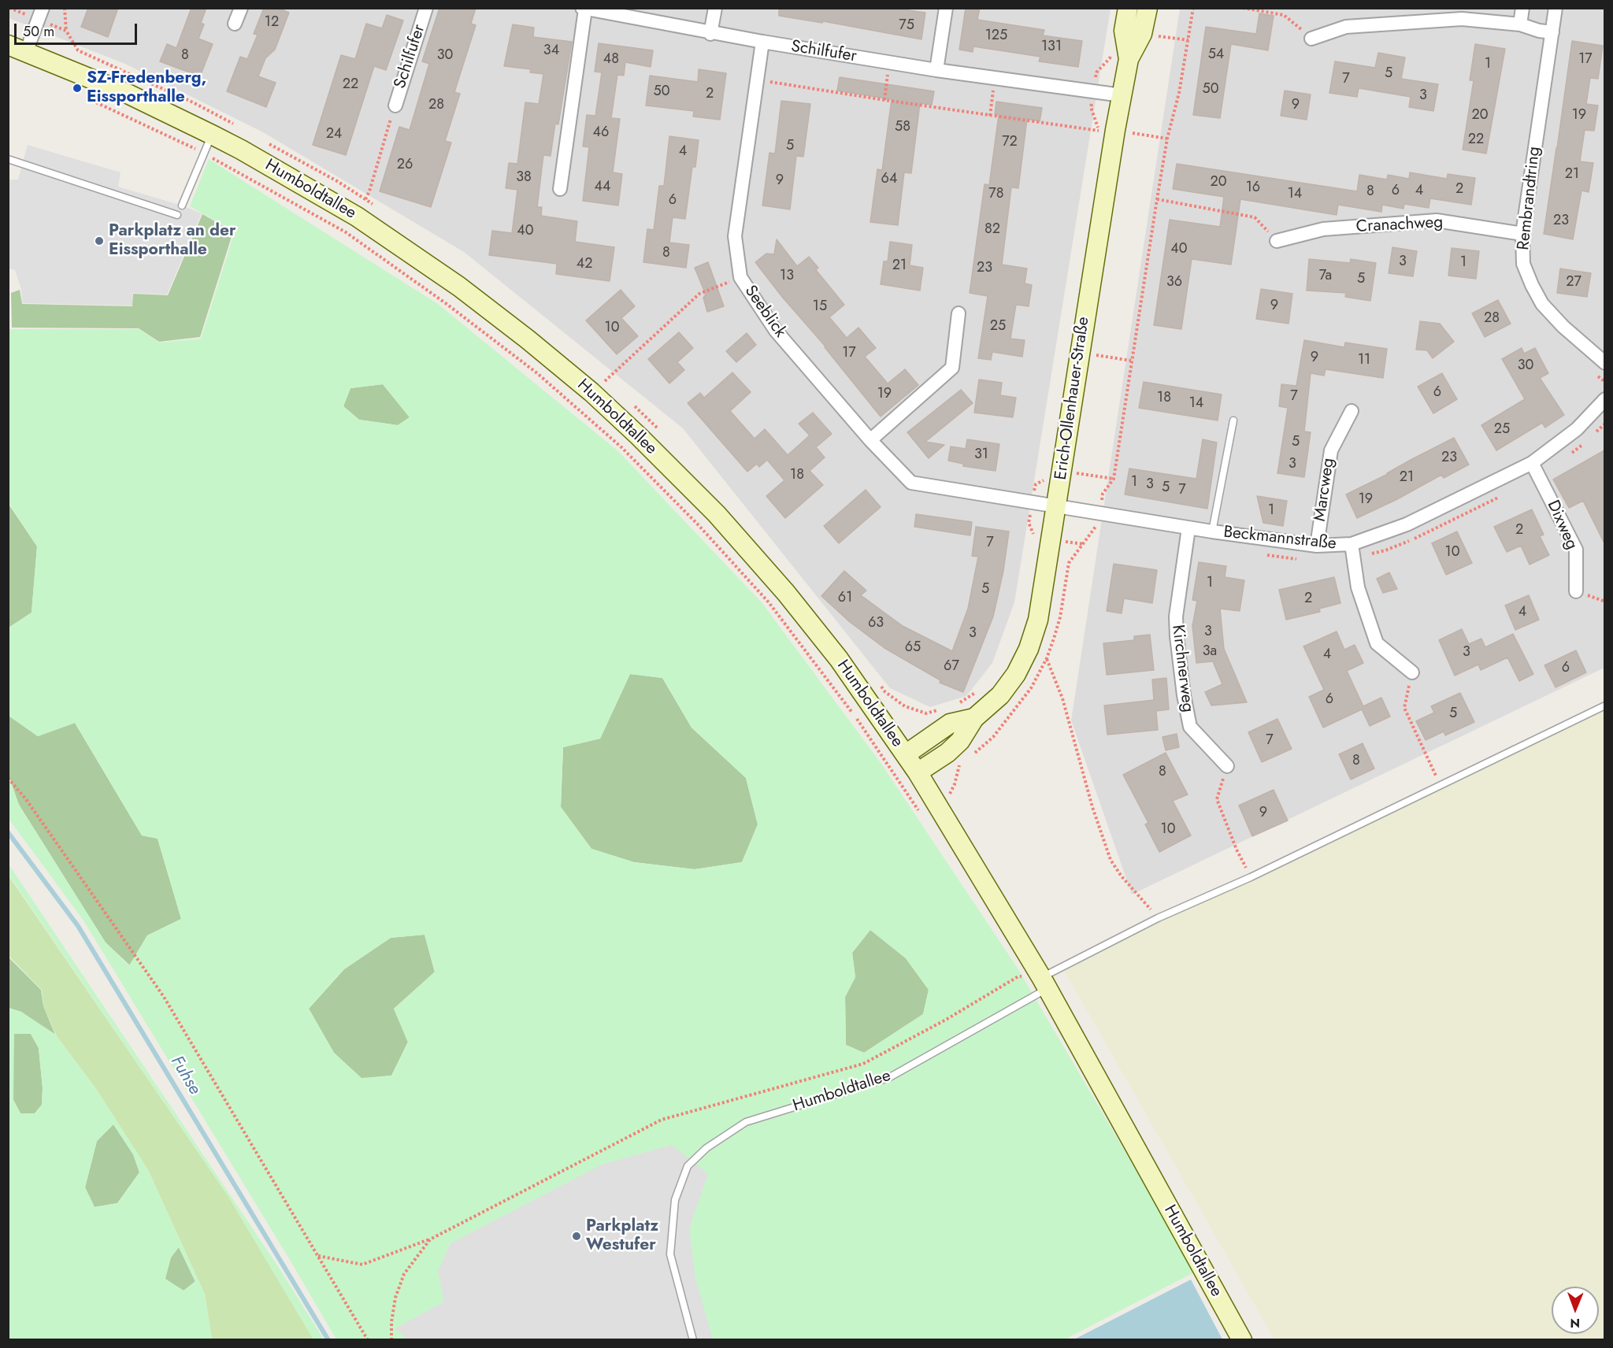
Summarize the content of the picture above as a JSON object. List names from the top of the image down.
{
  "streets": {
    "street": [
      "Schilfufer",
      "Humboldtallee",
      "Rembrandtring",
      "Cranachweg",
      "Seeblick",
      "Erich-Ollenhauer-Straße",
      "Marcweg",
      "Dixweg",
      "Beckmannstraße",
      "Kirchnerweg"
    ]
  },
  "crossings": [
    ["Schilfufer", "Seeblick"],
    ["Schilfufer", "Erich-Ollenhauer-Straße"],
    ["Humboldtallee", "Erich-Ollenhauer-Straße"],
    ["Rembrandtring", "Cranachweg"],
    ["Seeblick", "Erich-Ollenhauer-Straße"],
    ["Seeblick", "Beckmannstraße"],
    ["Erich-Ollenhauer-Straße", "Beckmannstraße"],
    ["Marcweg", "Beckmannstraße"],
    ["Dixweg", "Beckmannstraße"],
    ["Beckmannstraße", "Kirchnerweg"]
  ],
  "water": ["Fuhse"],
  "places": ["SZ-Fredenberg, Eissporthalle", "Parkplatz an der Eissporthalle", "Parkplatz Westufer"],
  "house_numbers": [
    "12",
    "75",
    "125",
    "131",
    "34",
    "54",
    "8",
    "30",
    "48",
    "17",
    "1",
    "5",
    "7",
    "22",
    "50",
    "50",
    "2",
    "3",
    "28",
    "9",
    "20",
    "19",
    "58",
    "46",
    "24",
    "22",
    "72",
    "5",
    "4",
    "26",
    "21",
    "38",
    "64",
    "9",
    "20",
    "44",
    "16",
    "2",
    "6",
    "4",
    "8",
    "78",
    "14",
    "6",
    "23",
    "82",
    "40",
    "40",
    "8",
    "3",
    "1",
    "42",
    "21",
    "23",
    "13",
    "7a",
    "5",
    "36",
    "27",
    "9",
    "15",
    "28",
    "25",
    "10",
    "17",
    "9",
    "11",
    "30",
    "6",
    "19",
    "7",
    "18",
    "14",
    "25",
    "5",
    "31",
    "23",
    "3",
    "18",
    "21",
    "1",
    "3",
    "5",
    "7",
    "19",
    "1",
    "2",
    "7",
    "10",
    "1",
    "5",
    "61",
    "2",
    "4",
    "63",
    "3",
    "3",
    "65",
    "3a",
    "3",
    "4",
    "67",
    "6",
    "6",
    "5",
    "7",
    "8",
    "8",
    "9",
    "10"
  ],
  "scale_bar": "50 m",
  "north": "bottom"
}
